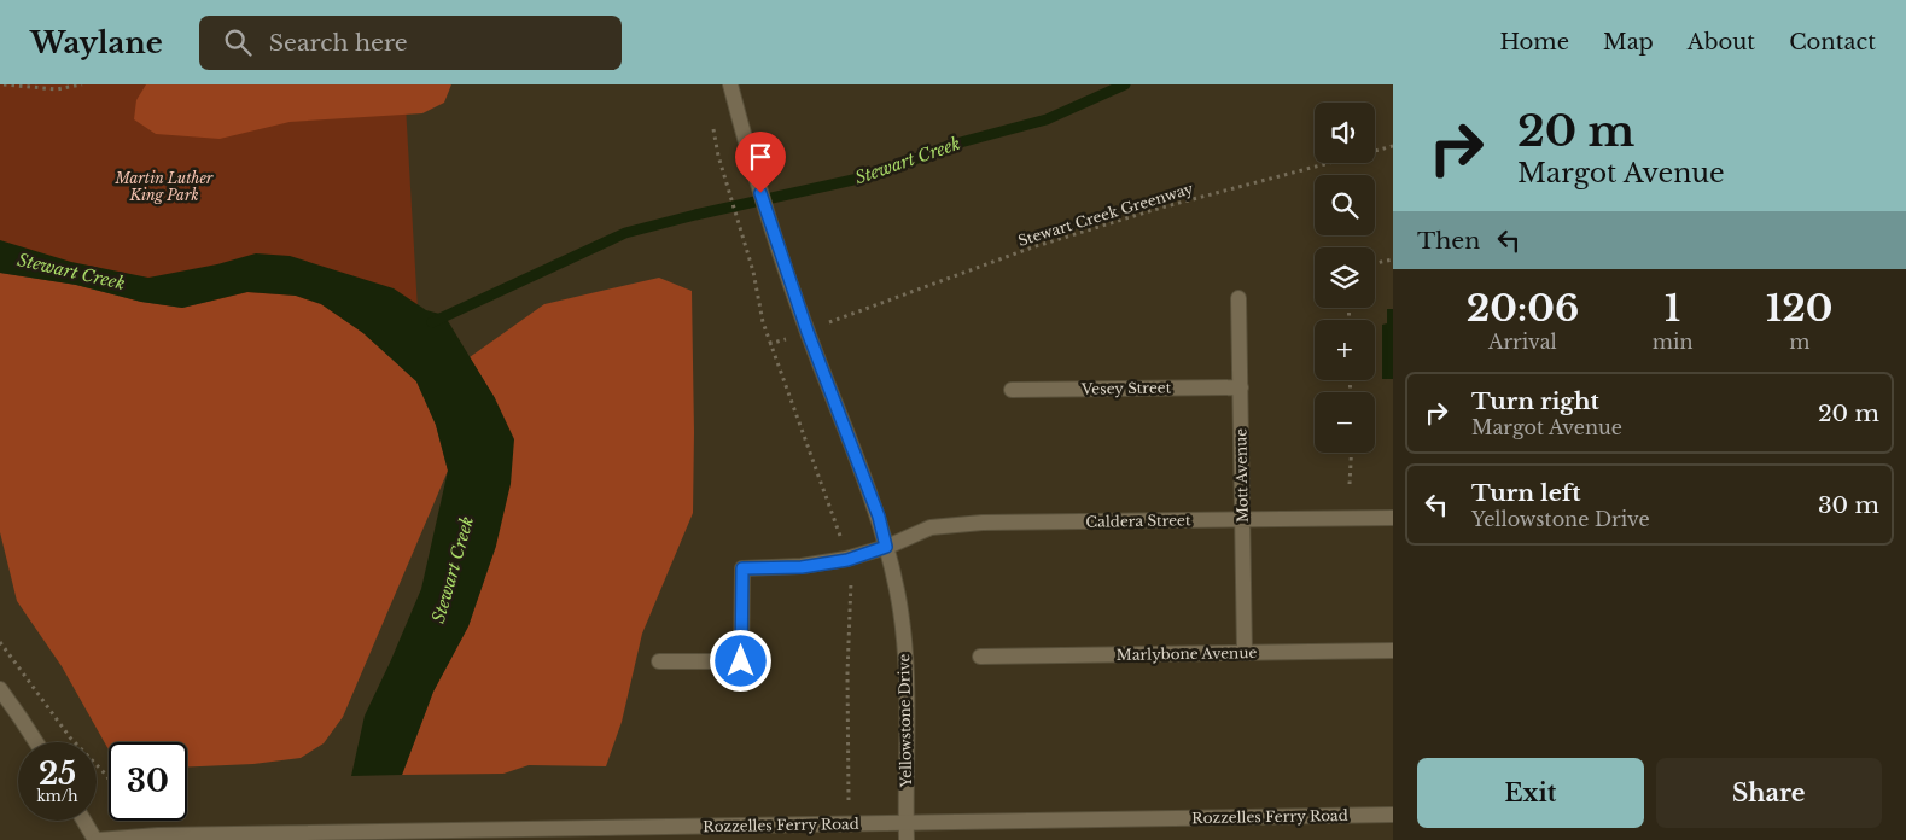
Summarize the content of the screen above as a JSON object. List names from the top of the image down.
{
  "streets": {
    "street": [
      "Vesey Street",
      "Mott Avenue",
      "Caldera Street",
      "Marlybone Avenue",
      "Yellowstone Drive",
      "Rozzelles Ferry Road"
    ],
    "path": ["Stewart Creek Greenway"]
  },
  "crossings": [
    ["Vesey Street", "Mott Avenue"],
    ["Mott Avenue", "Caldera Street"],
    ["Mott Avenue", "Marlybone Avenue"],
    ["Caldera Street", "Yellowstone Drive"],
    ["Yellowstone Drive", "Rozzelles Ferry Road"]
  ],
  "water": ["Stewart Creek"],
  "parks": ["Martin Luther King Park"],
  "page": {
    "header": "Waylane",
    "search": "Search here",
    "nav": [
      "Home",
      "Map",
      "About",
      "Contact"
    ],
    "turn": ["20 m", "Margot Avenue"],
    "map_buttons": ["+", "−"],
    "then": "Then",
    "eta": [
      "20:06",
      "Arrival",
      "1",
      "min",
      "120",
      "m"
    ],
    "list": [
      {
        "name": "Turn right",
        "note": "Margot Avenue",
        "value": "20 m"
      },
      {
        "name": "Turn left",
        "note": "Yellowstone Drive",
        "value": "30 m"
      }
    ],
    "speed": "25 km/h",
    "limit": "30",
    "buttons": ["Exit", "Share"]
  }
}
